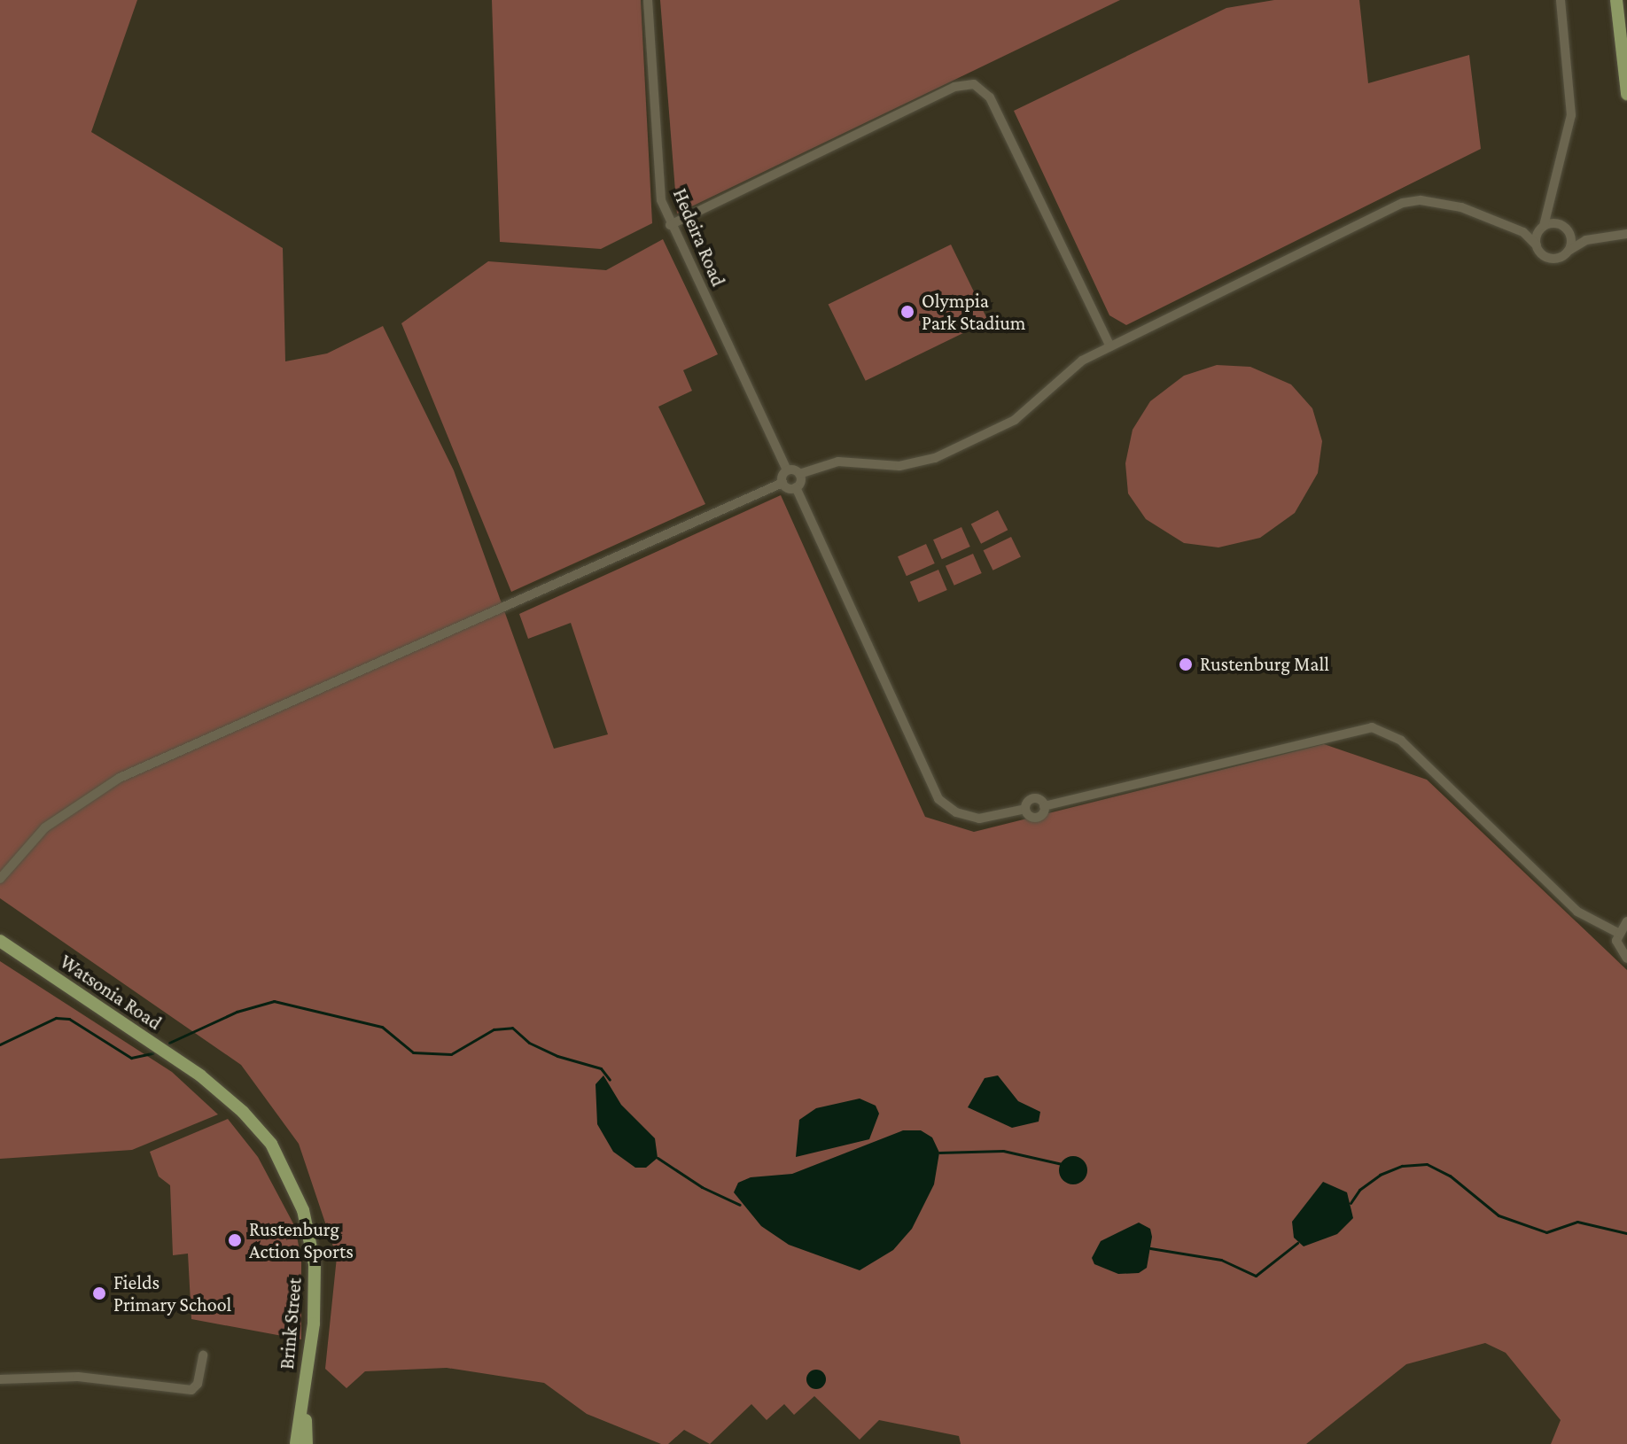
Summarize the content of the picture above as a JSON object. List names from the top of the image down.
{
  "streets": {
    "main road": ["Watsonia Road", "Brink Street"],
    "street": ["Hedeira Road"]
  },
  "crossings": [
    ["Watsonia Road", "Brink Street"]
  ],
  "places": [
    "Olympia Park Stadium",
    "Rustenburg Mall",
    "Rustenburg Action Sports",
    "Fields Primary School"
  ]
}
